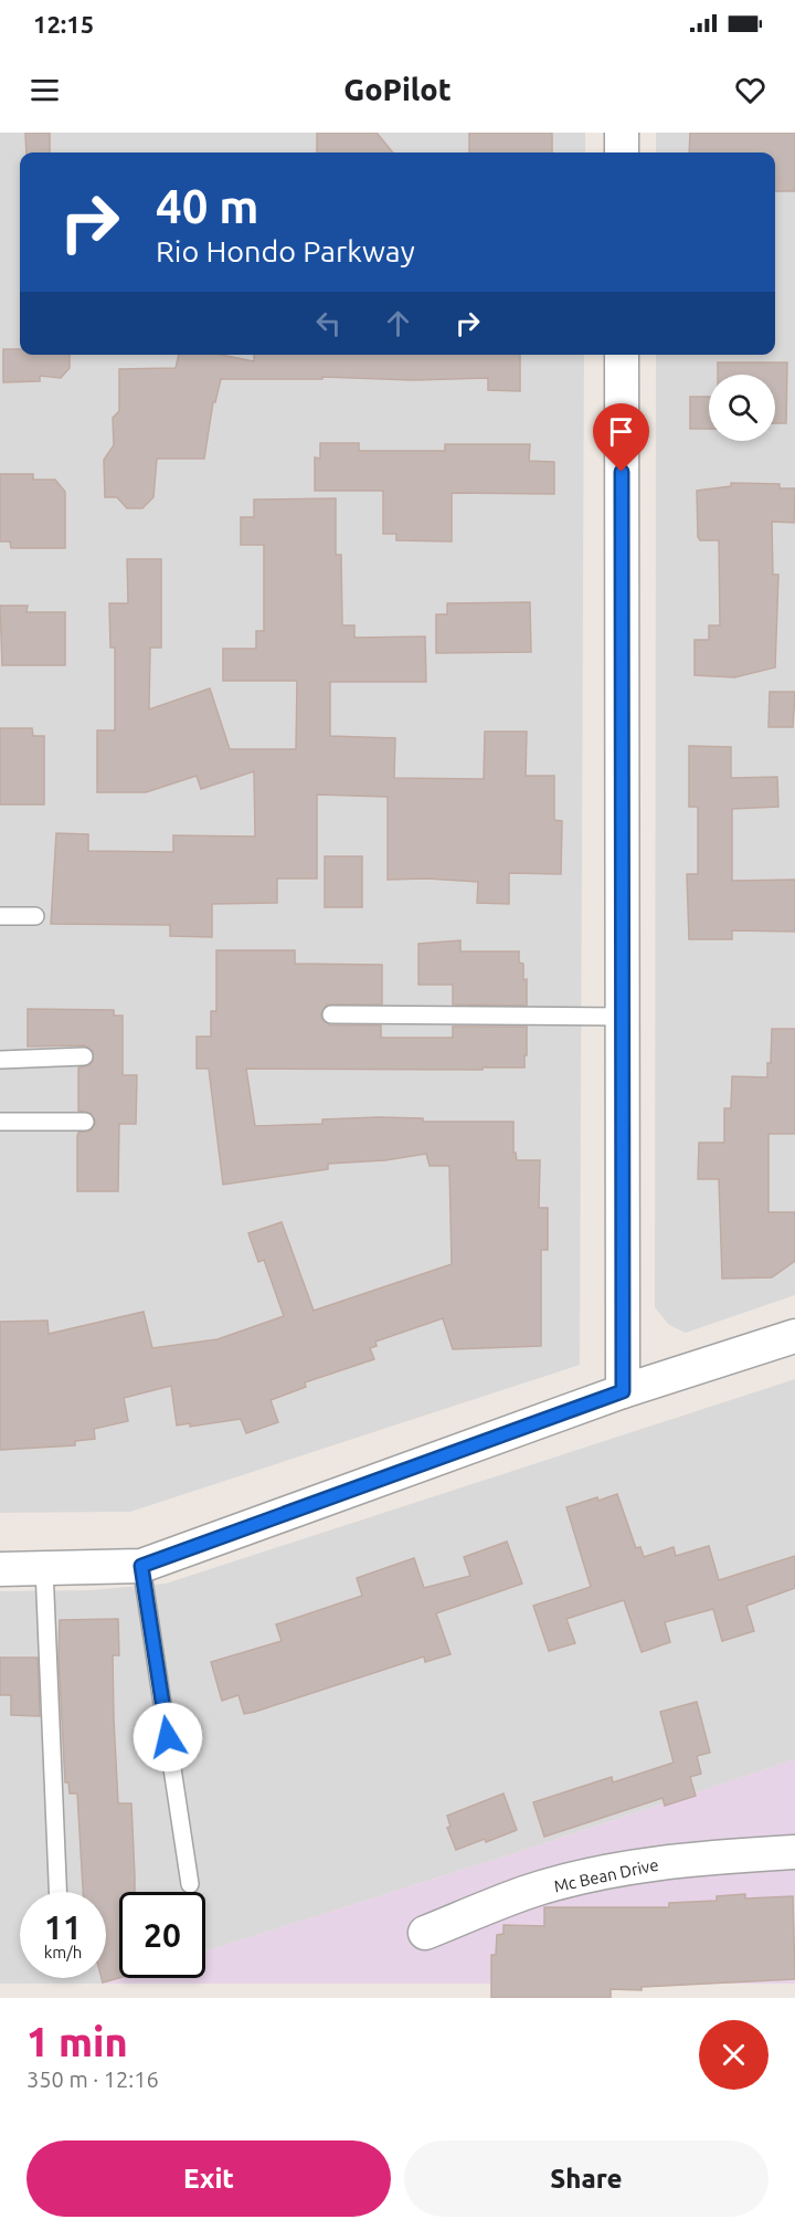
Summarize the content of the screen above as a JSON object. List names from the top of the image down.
{
  "streets": {
    "street": ["Mc Bean Drive"]
  },
  "page": {
    "status": "12:15",
    "header": "GoPilot",
    "turn": ["40 m", "Rio Hondo Parkway"],
    "speed": "11 km/h",
    "limit": "20",
    "heading": ["1 min", "350 m · 12:16"],
    "buttons": ["Exit", "Share"]
  }
}
